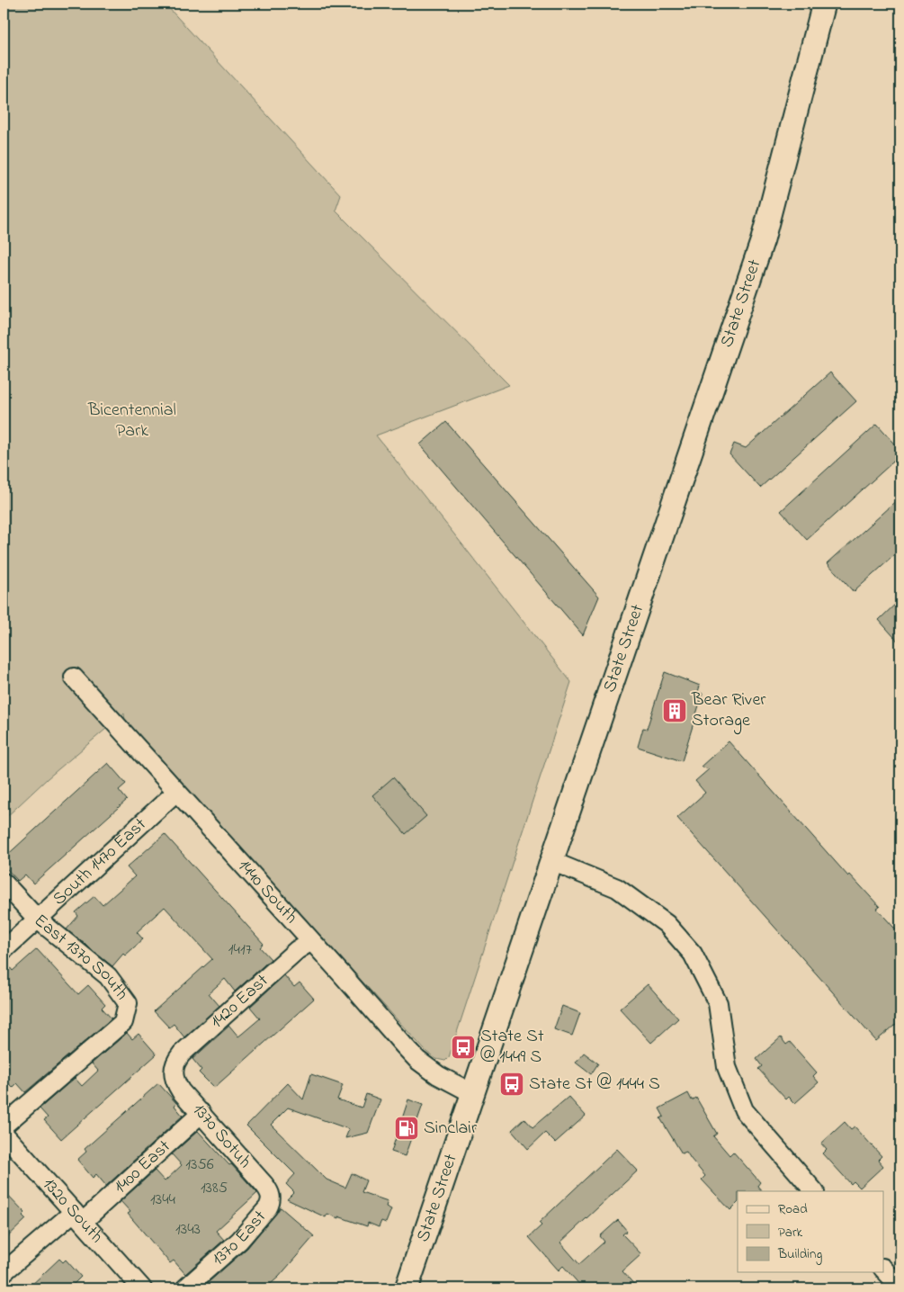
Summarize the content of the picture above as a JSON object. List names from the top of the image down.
{
  "streets": {
    "main road": ["State Street"],
    "street": [
      "South 1470 East",
      "1440 South",
      "East 1370 South",
      "1420 East",
      "1370 Sotuh",
      "1400 East",
      "1320 South",
      "1370 East"
    ]
  },
  "crossings": [
    ["State Street", "1440 South"],
    ["South 1470 East", "1440 South"],
    ["South 1470 East", "East 1370 South"],
    ["1440 South", "1420 East"],
    ["1420 East", "1370 Sotuh"],
    ["1370 Sotuh", "1400 East"],
    ["1370 Sotuh", "1370 East"],
    ["1400 East", "1320 South"]
  ],
  "parks": ["Bicentennial Park"],
  "places": {
    "building": ["Bear River Storage"],
    "bus stop": ["State St @ 1449 S", "State St @ 1444 S"],
    "fuel station": ["Sinclair"]
  },
  "house_numbers": [
    "1417",
    "1356",
    "1385",
    "1344",
    "1343"
  ],
  "legend": ["Road", "Park", "Building"]
}
